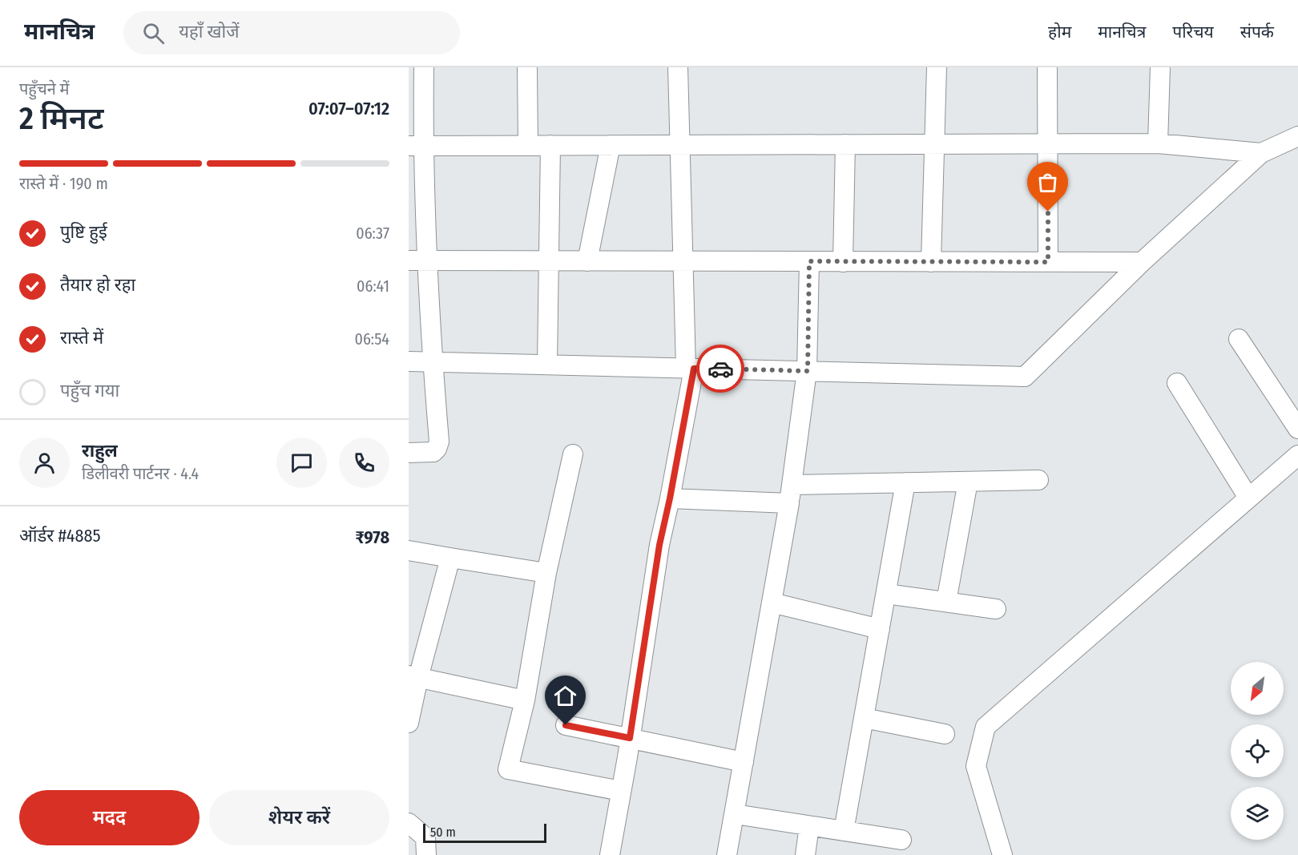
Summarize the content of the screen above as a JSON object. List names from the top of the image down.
{
  "scale_bar": "50 m",
  "north": "bottom left",
  "page": {
    "header": "मानचित्र",
    "search": "यहाँ खोजें",
    "nav": [
      "होम",
      "मानचित्र",
      "परिचय",
      "संपर्क"
    ],
    "heading": ["2 मिनट", "पहुँचने में", "07:07–07:12"],
    "panel": [
      "राहुल",
      "डिलीवरी पार्टनर · 4.4",
      "ऑर्डर #4885",
      "₹978"
    ],
    "bar": "रास्ते में · 190 m",
    "list": [
      ["पुष्टि हुई", "06:37"],
      ["तैयार हो रहा", "06:41"],
      ["रास्ते में", "06:54"],
      "पहुँच गया"
    ],
    "buttons": ["मदद", "शेयर करें"],
    "scale": "50 m"
  }
}
